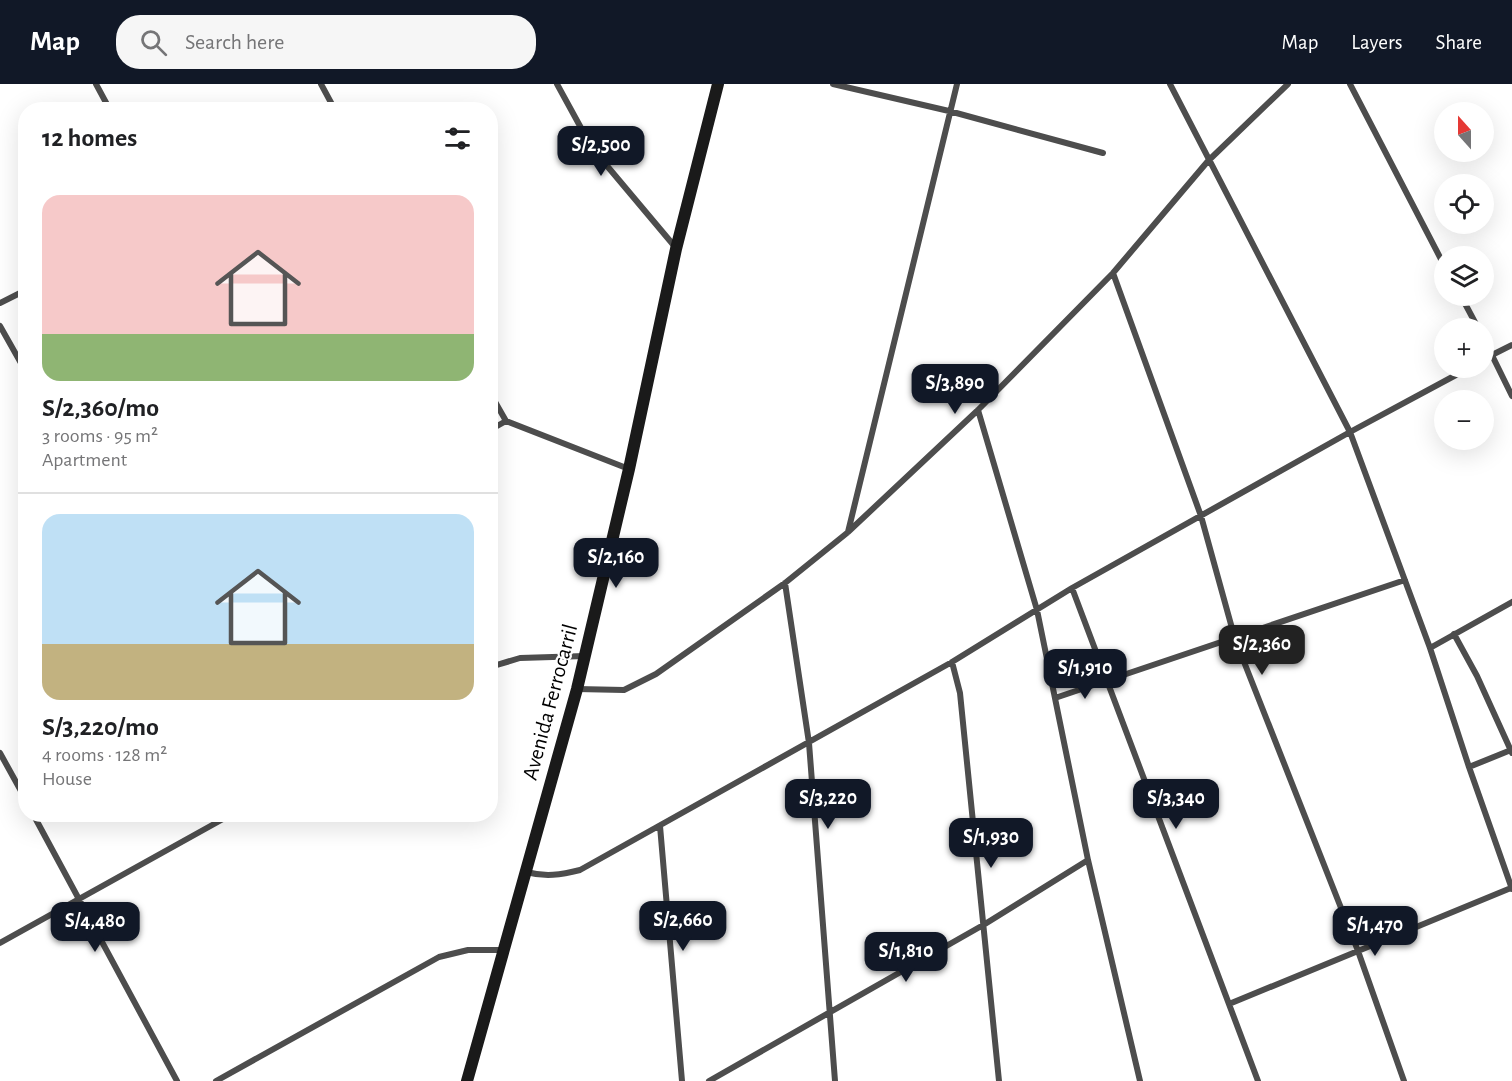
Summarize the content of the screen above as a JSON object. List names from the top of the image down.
{
  "streets": {
    "main road": ["Avenida Ferrocarril"]
  },
  "north": "top",
  "page": {
    "header": "Map",
    "search": "Search here",
    "nav": ["Map", "Layers", "Share"],
    "map_buttons": ["+", "−"],
    "heading": "12 homes",
    "price": [
      "S/2,500",
      "S/3,890",
      "S/2,160",
      "S/2,360",
      "S/1,910",
      "S/3,220",
      "S/3,340",
      "S/1,930",
      "S/2,660",
      "S/4,480",
      "S/1,470",
      "S/1,810"
    ],
    "list": [
      {
        "name": "S/2,360/mo",
        "note": "3 rooms · 95 m² · Apartment"
      },
      {
        "name": "S/3,220/mo",
        "note": "4 rooms · 128 m² · House"
      }
    ]
  }
}
